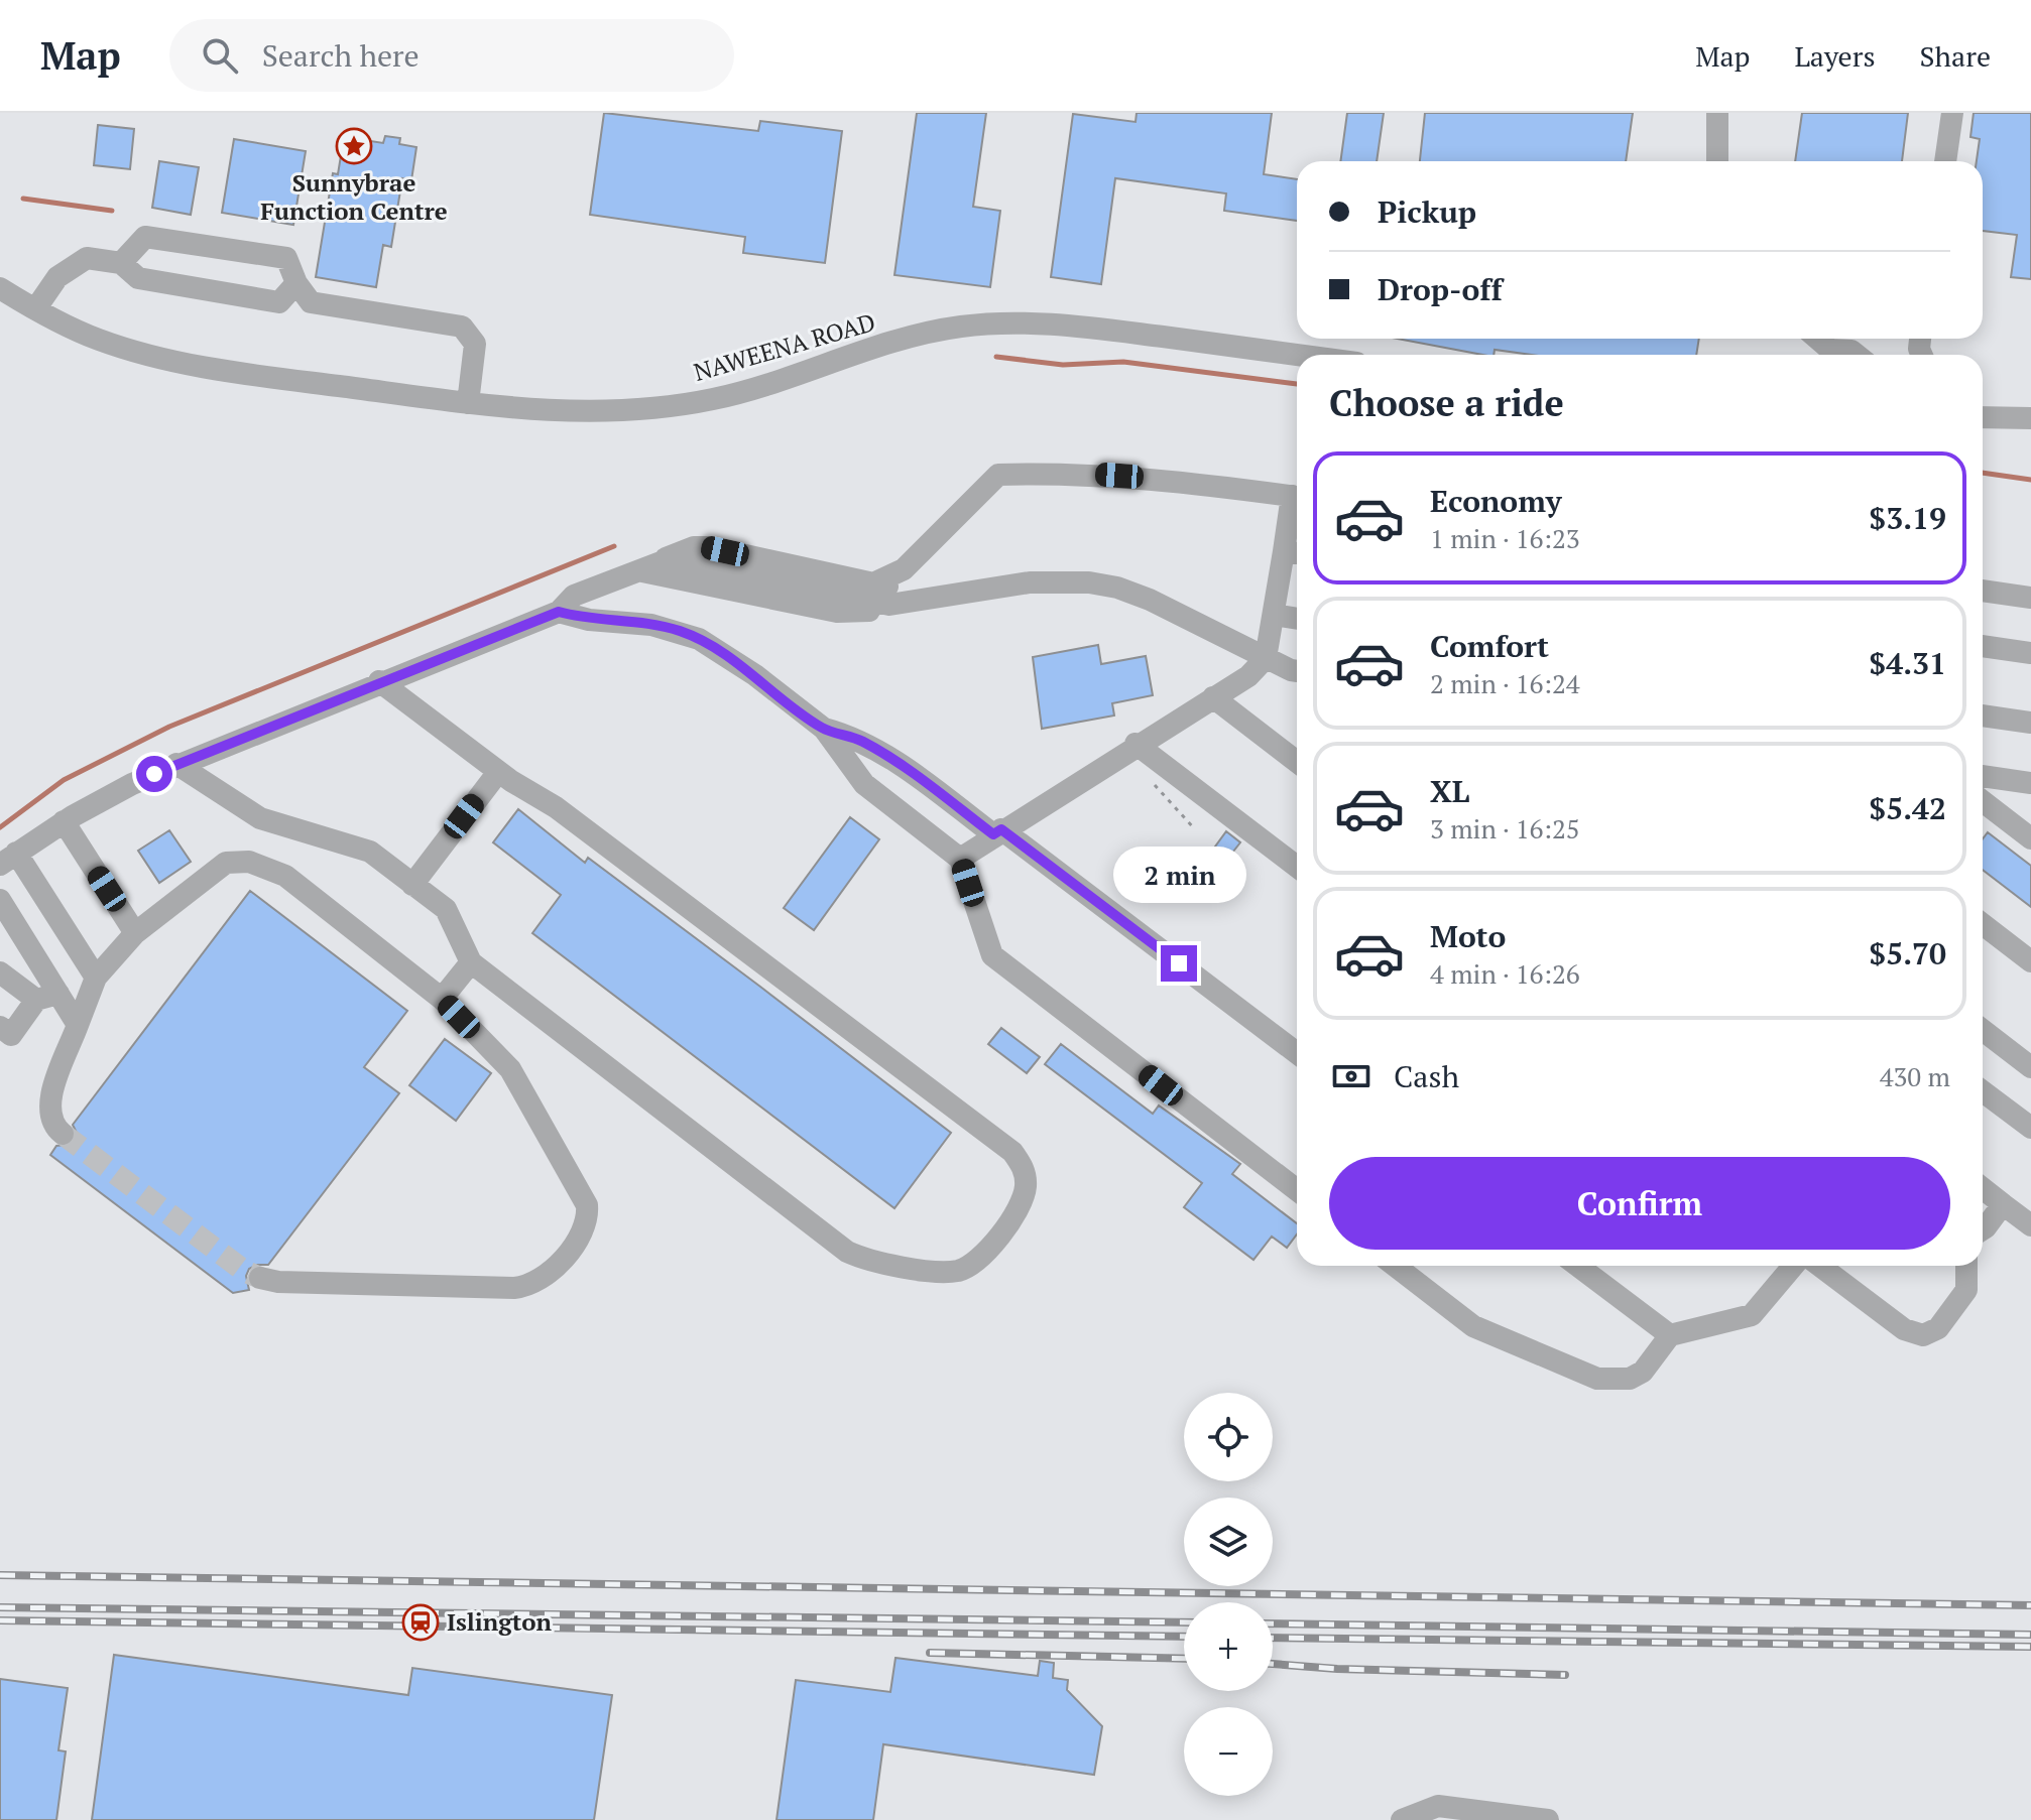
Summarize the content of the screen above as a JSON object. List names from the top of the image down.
{
  "streets": {
    "street": ["NAWEENA ROAD"]
  },
  "places": {
    "place": ["Sunnybrae Function Centre"],
    "station": ["Islington"]
  },
  "page": {
    "header": "Map",
    "search": "Search here",
    "nav": ["Map", "Layers", "Share"],
    "banner": ["Pickup", "Drop-off"],
    "heading": "Choose a ride",
    "list": [
      {
        "name": "Economy",
        "note": "1 min · 16:23",
        "value": "$3.19"
      },
      {
        "name": "Comfort",
        "note": "2 min · 16:24",
        "value": "$4.31"
      },
      {
        "name": "XL",
        "note": "3 min · 16:25",
        "value": "$5.42"
      },
      {
        "name": "Moto",
        "note": "4 min · 16:26",
        "value": "$5.70"
      }
    ],
    "bubble": "2 min",
    "pay": ["Cash", "430 m"],
    "buttons": "Confirm",
    "map_buttons": ["+", "−"]
  }
}
